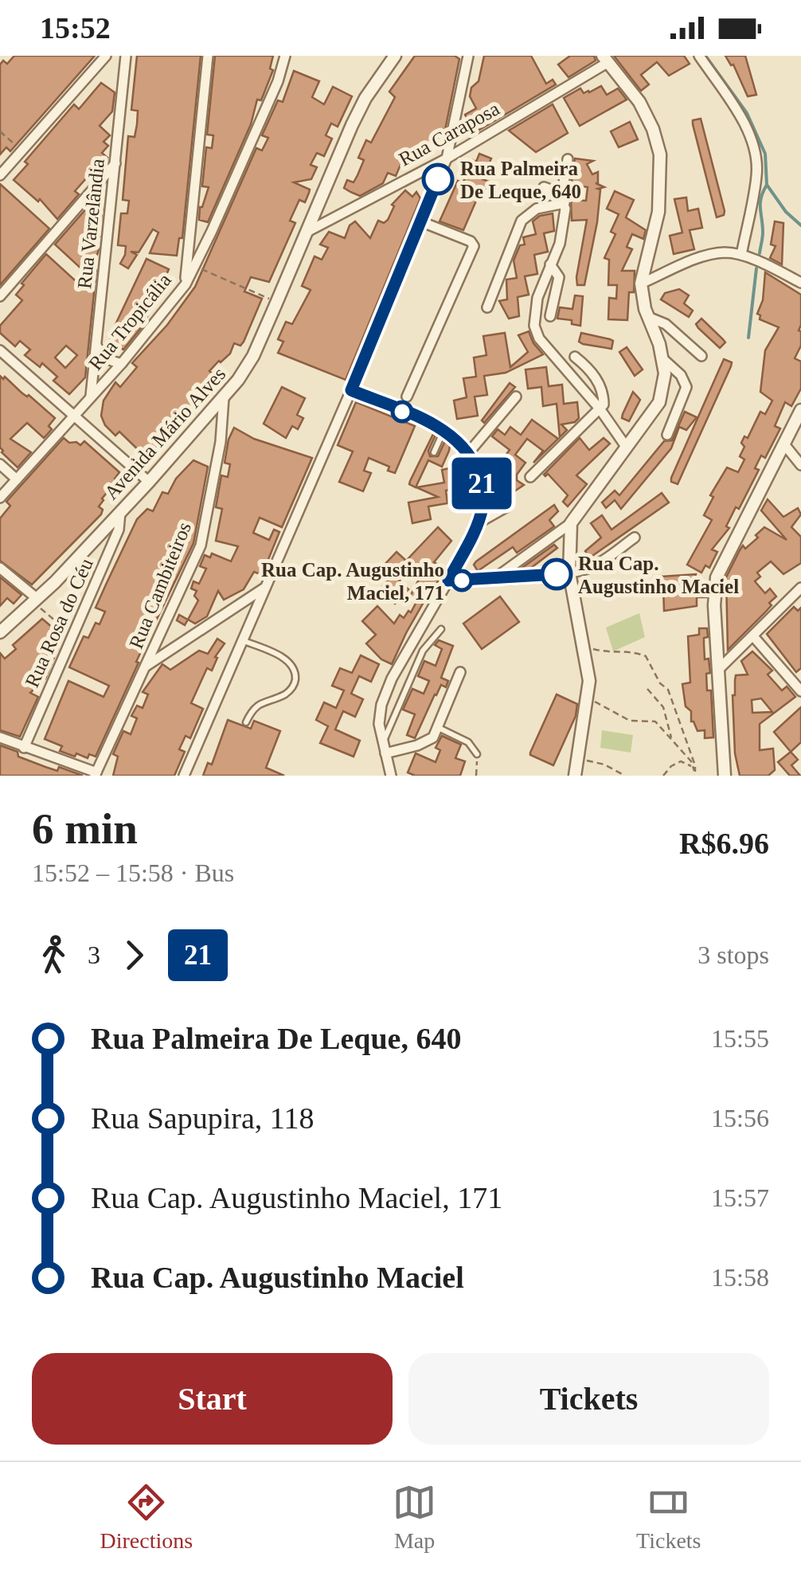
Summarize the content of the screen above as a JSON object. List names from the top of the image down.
{
  "streets": {
    "street": [
      "Rua Caraposa",
      "Rua Varzelândia",
      "Rua Tropicália",
      "Avenida Mário Alves",
      "Rua Cambiteiros",
      "Rua Rosa do Céu"
    ]
  },
  "crossings": [
    ["Rua Caraposa", "Avenida Mário Alves"],
    ["Rua Varzelândia", "Rua Tropicália"],
    ["Avenida Mário Alves", "Rua Cambiteiros"],
    ["Avenida Mário Alves", "Rua Rosa do Céu"]
  ],
  "places": ["Rua Palmeira De Leque, 640", "Rua Cap. Augustinho Maciel", "Rua Cap. Augustinho Maciel, 171"],
  "lines": ["bus line 21"],
  "page": {
    "status": "15:52",
    "on_map": "21",
    "heading": ["6 min", "15:52 – 15:58 · Bus", "R$6.96"],
    "legs": ["3", "21", "3 stops"],
    "list": [
      {
        "name": "Rua Palmeira De Leque, 640",
        "value": "15:55"
      },
      {
        "name": "Rua Sapupira, 118",
        "value": "15:56"
      },
      {
        "name": "Rua Cap. Augustinho Maciel, 171",
        "value": "15:57"
      },
      {
        "name": "Rua Cap. Augustinho Maciel",
        "value": "15:58"
      }
    ],
    "buttons": ["Start", "Tickets"],
    "tabs": ["Directions", "Map", "Tickets"]
  }
}
